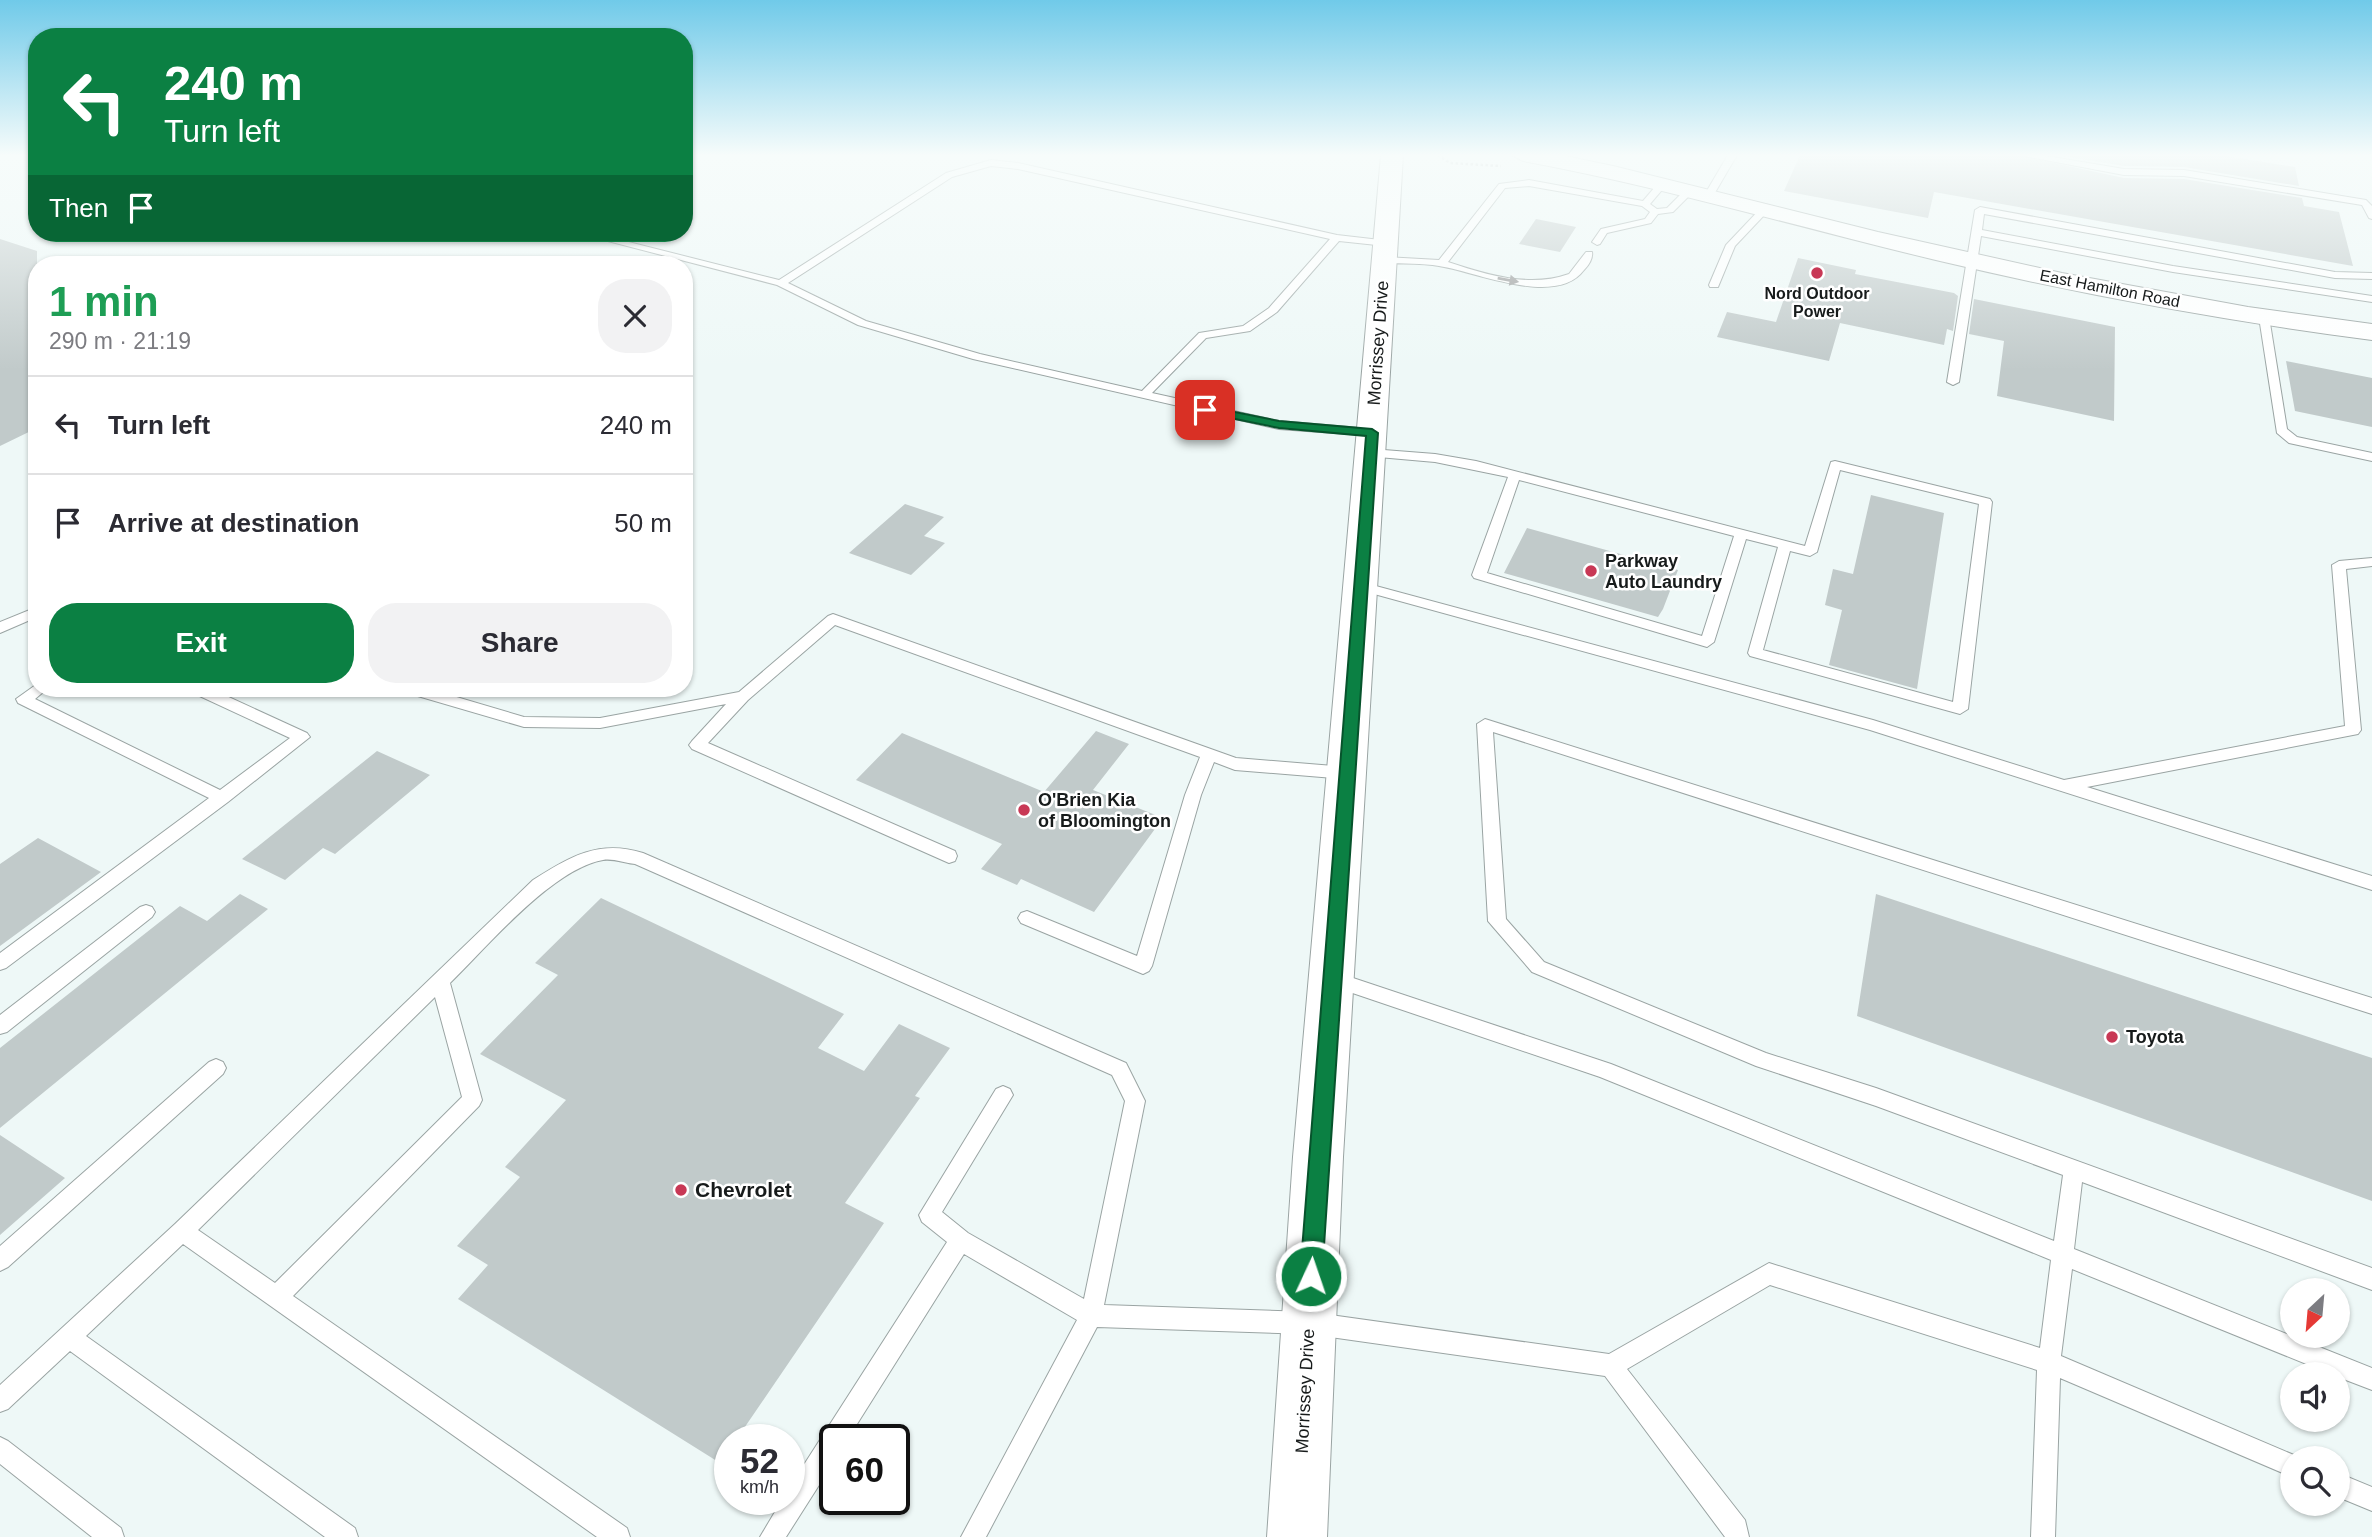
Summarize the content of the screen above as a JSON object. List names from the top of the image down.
{
  "streets": {
    "main road": ["East Hamilton Road", "Morrissey Drive"]
  },
  "places": [
    "Nord Outdoor Power",
    "Parkway Auto Laundry",
    "O'Brien Kia of Bloomington",
    "Toyota",
    "Chevrolet"
  ],
  "north": "bottom left",
  "page": {
    "turn": ["240 m", "Turn left"],
    "then": "Then",
    "heading": ["1 min", "290 m · 21:19"],
    "list": [
      {
        "name": "Turn left",
        "value": "240 m"
      },
      {
        "name": "Arrive at destination",
        "value": "50 m"
      }
    ],
    "buttons": ["Exit", "Share"],
    "speed": "52 km/h",
    "limit": "60"
  }
}
